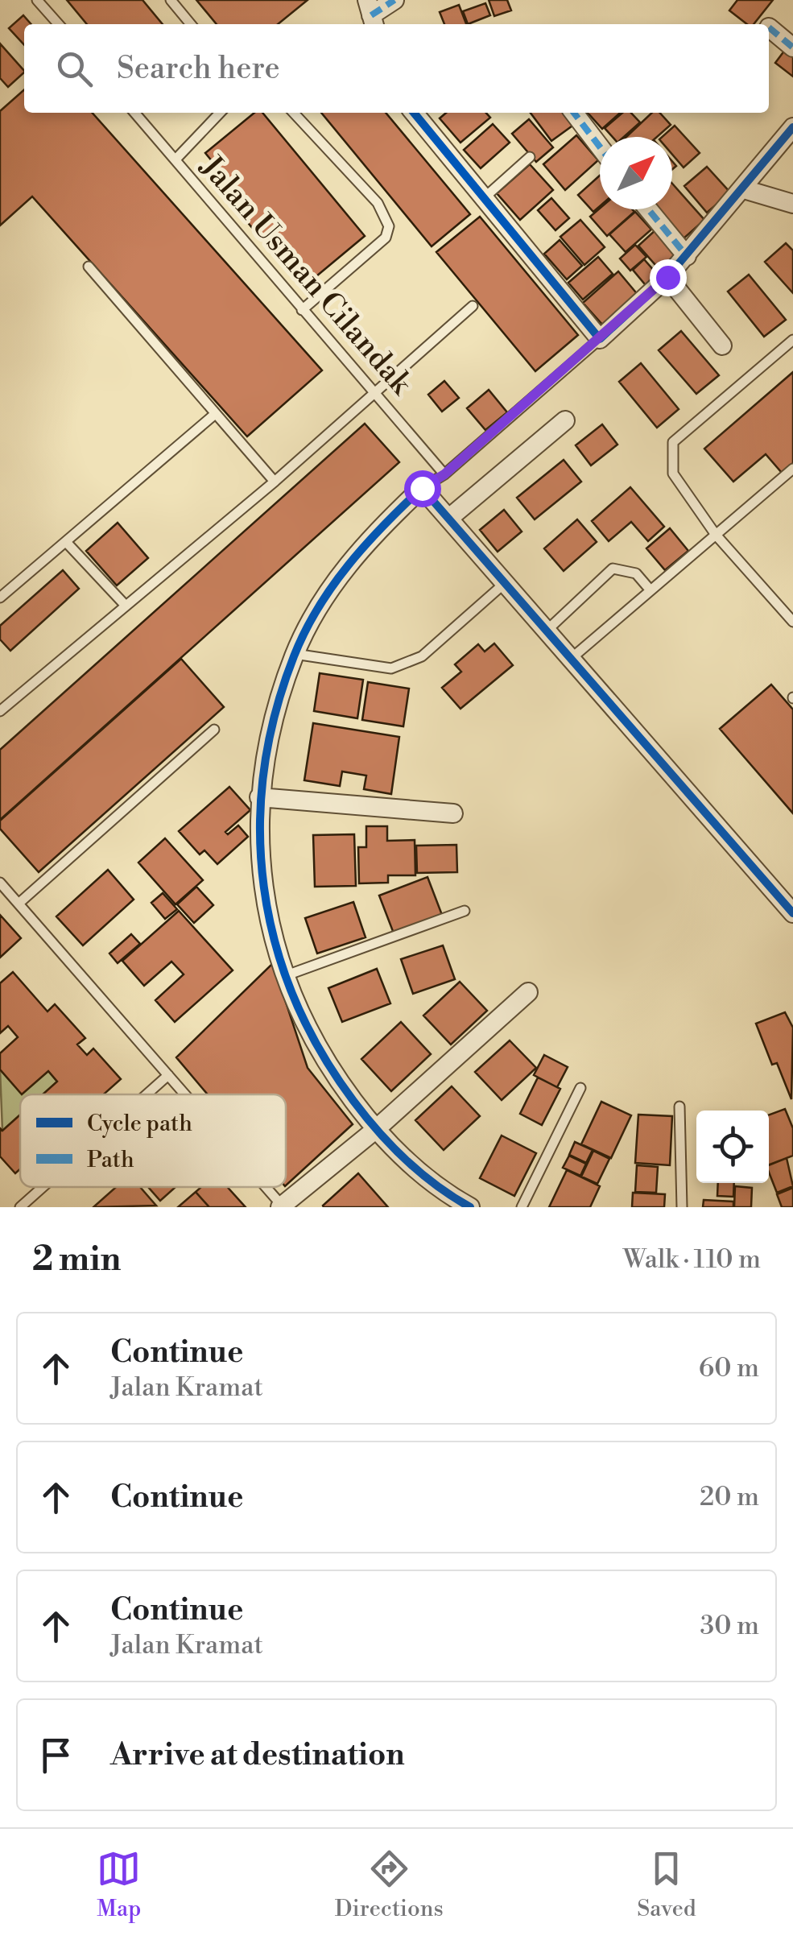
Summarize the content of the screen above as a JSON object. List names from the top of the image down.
{
  "streets": {
    "lane": ["Jalan Usman Cilandak"]
  },
  "legend": ["Cycle path", "Path"],
  "north": "top right",
  "page": {
    "search": "Search here",
    "heading": ["2 min", "Walk · 110 m"],
    "list": [
      ["Continue", "Jalan Kramat", "60 m"],
      ["Continue", "20 m"],
      ["Continue", "Jalan Kramat", "30 m"],
      "Arrive at destination"
    ],
    "nav": ["Map", "Directions", "Saved"]
  }
}
